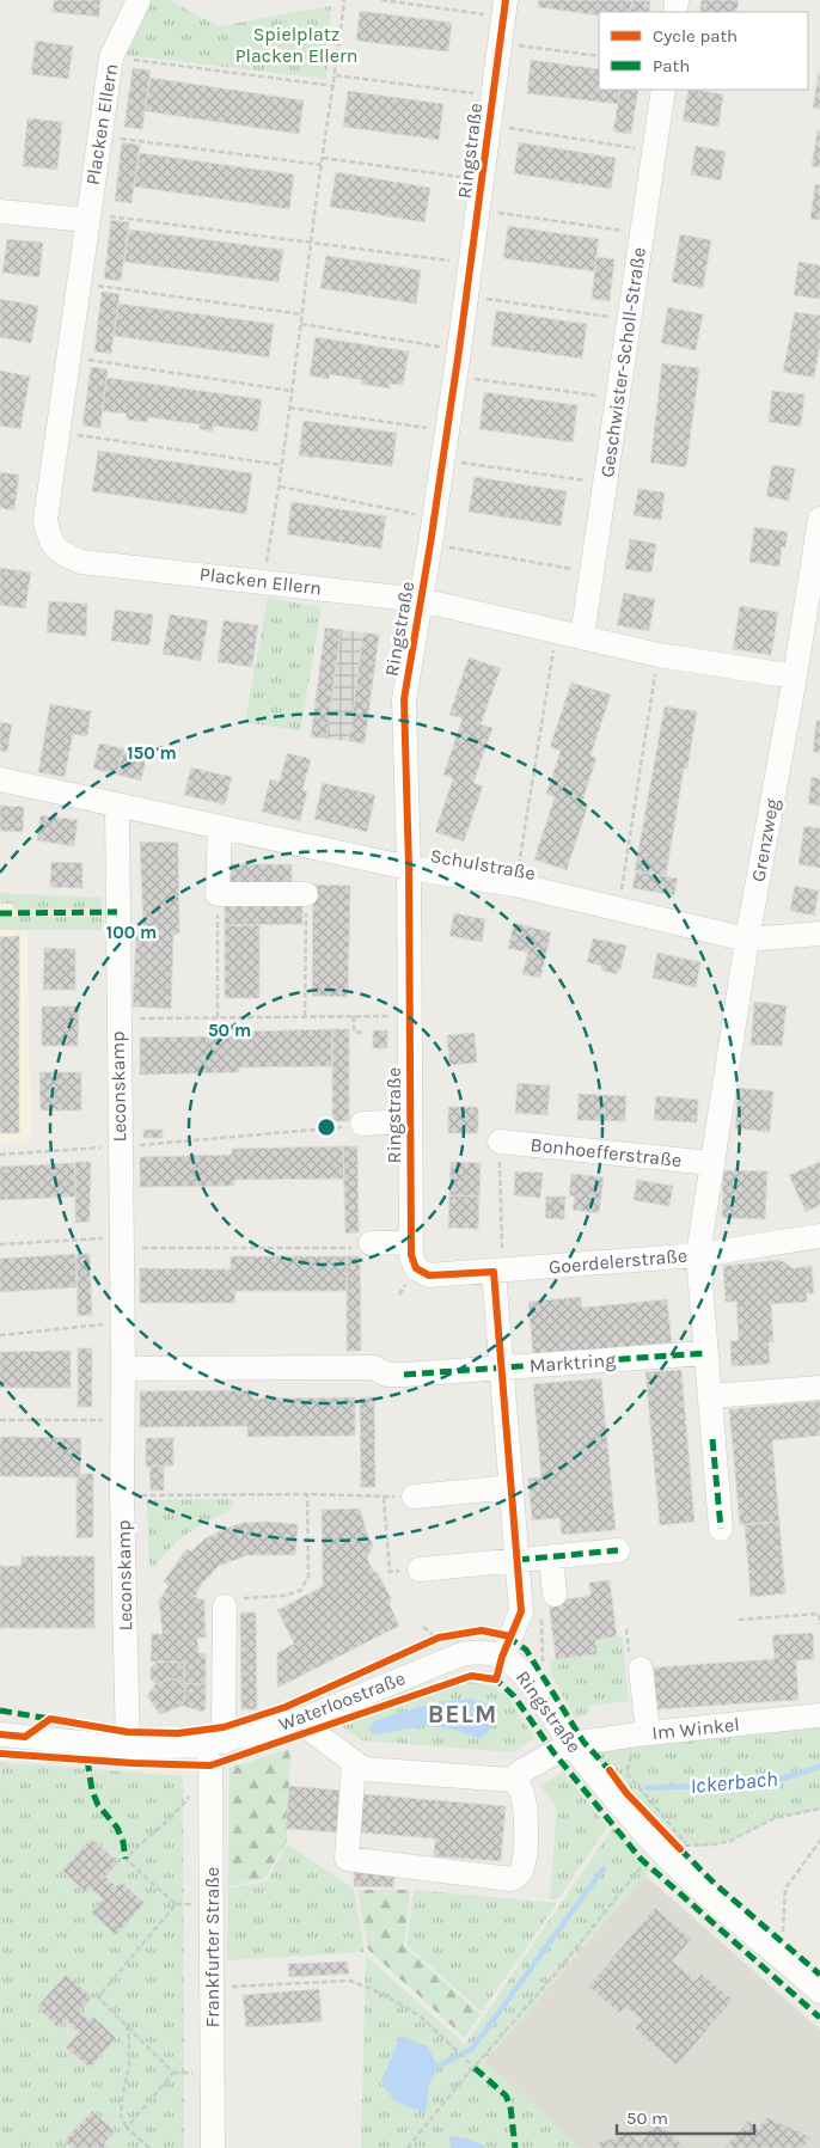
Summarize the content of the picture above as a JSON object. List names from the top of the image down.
{
  "streets": {
    "street": [
      "Placken Ellern",
      "Ringstraße",
      "Geschwister-Scholl-Straße",
      "Grenzweg",
      "Schulstraße",
      "Leconskamp",
      "Bonhoefferstraße",
      "Goerdelerstraße",
      "Marktring",
      "Waterloostraße",
      "Im Winkel",
      "Frankfurter Straße"
    ]
  },
  "crossings": [
    ["Placken Ellern", "Ringstraße"],
    ["Placken Ellern", "Geschwister-Scholl-Straße"],
    ["Placken Ellern", "Grenzweg"],
    ["Ringstraße", "Schulstraße"],
    ["Ringstraße", "Goerdelerstraße"],
    ["Ringstraße", "Marktring"],
    ["Ringstraße", "Waterloostraße"],
    ["Ringstraße", "Im Winkel"],
    ["Grenzweg", "Schulstraße"],
    ["Grenzweg", "Bonhoefferstraße"],
    ["Schulstraße", "Leconskamp"],
    ["Leconskamp", "Marktring"],
    ["Leconskamp", "Waterloostraße"],
    ["Waterloostraße", "Frankfurter Straße"]
  ],
  "districts": ["BELM"],
  "water": ["Ickerbach"],
  "parks": ["Spielplatz Placken Ellern"],
  "legend": ["Cycle path", "Path"],
  "scale_bar": "50 m",
  "rings": ["150 m", "100 m", "50 m"]
}
